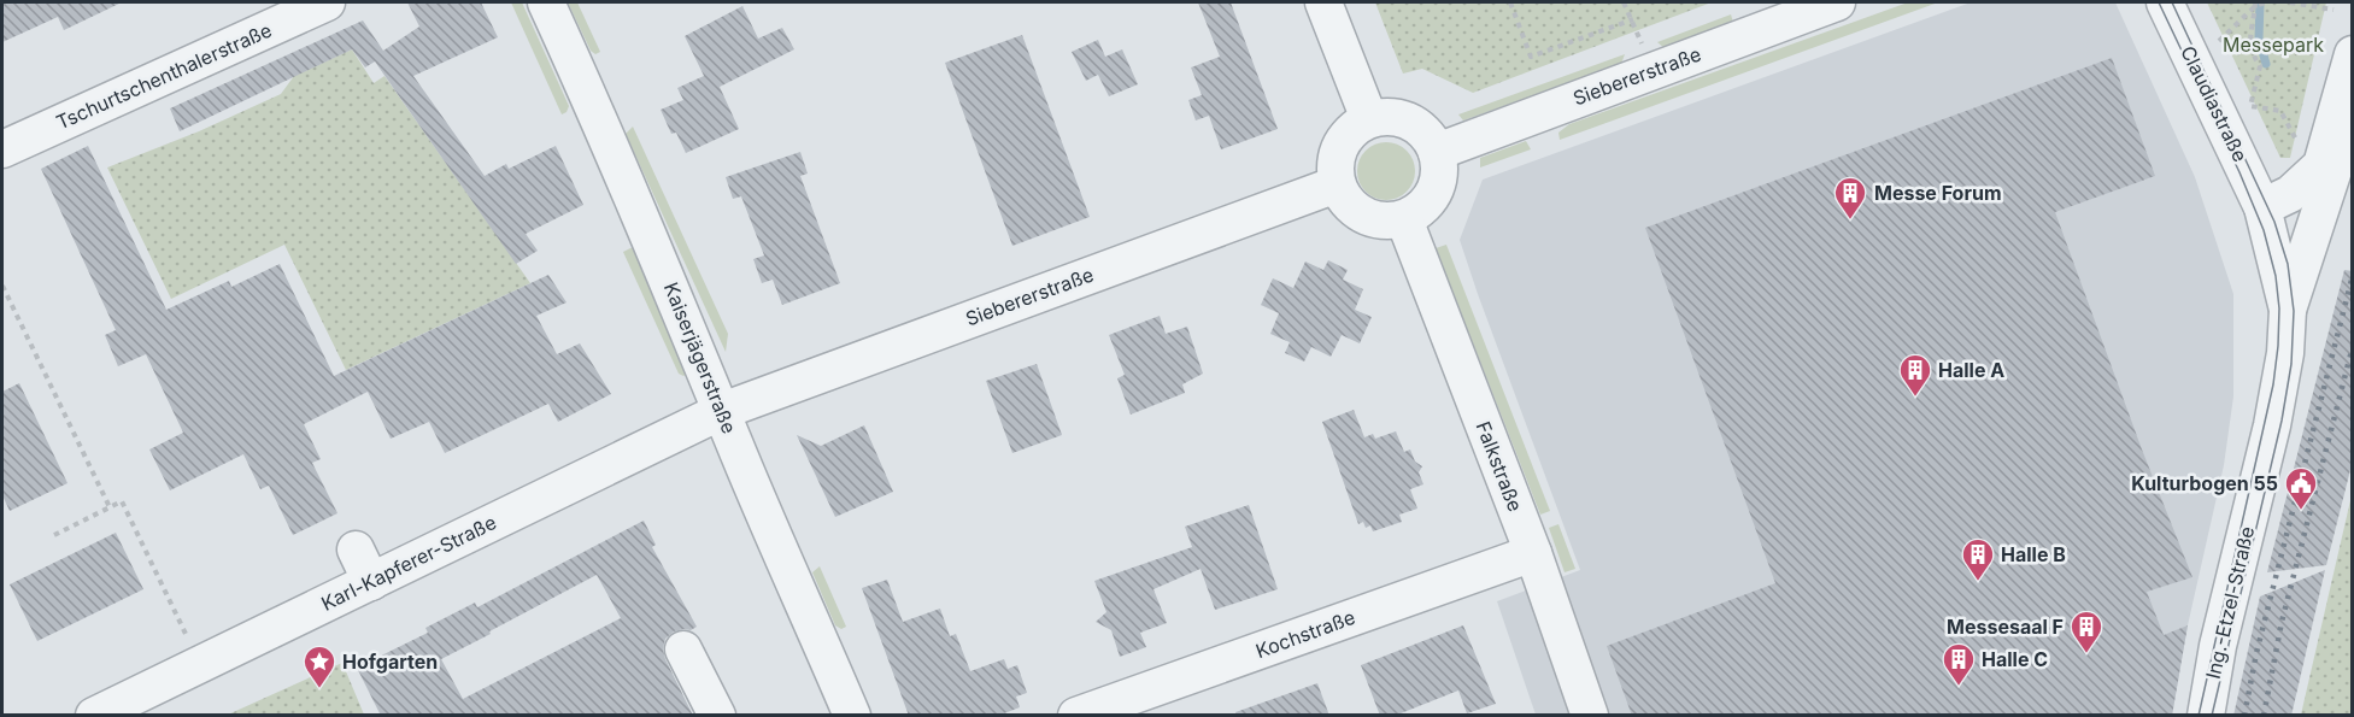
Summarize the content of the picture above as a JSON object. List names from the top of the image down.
{
  "streets": {
    "street": [
      "Tschurtschenthalerstraße",
      "Siebererstraße",
      "Claudiastraße",
      "Kaiserjägerstraße",
      "Falkstraße",
      "Karl-Kapferer-Straße",
      "Ing.-Etzel-Straße",
      "Kochstraße"
    ]
  },
  "crossings": [
    ["Siebererstraße", "Kaiserjägerstraße"],
    ["Siebererstraße", "Falkstraße"],
    ["Siebererstraße", "Karl-Kapferer-Straße"],
    ["Claudiastraße", "Ing.-Etzel-Straße"],
    ["Kaiserjägerstraße", "Karl-Kapferer-Straße"],
    ["Falkstraße", "Kochstraße"]
  ],
  "parks": ["Messepark"],
  "places": {
    "building": [
      "Messe Forum",
      "Halle A",
      "Halle B",
      "Messesaal F",
      "Halle C"
    ],
    "public building": ["Kulturbogen 55"],
    "place": ["Hofgarten"]
  }
}
